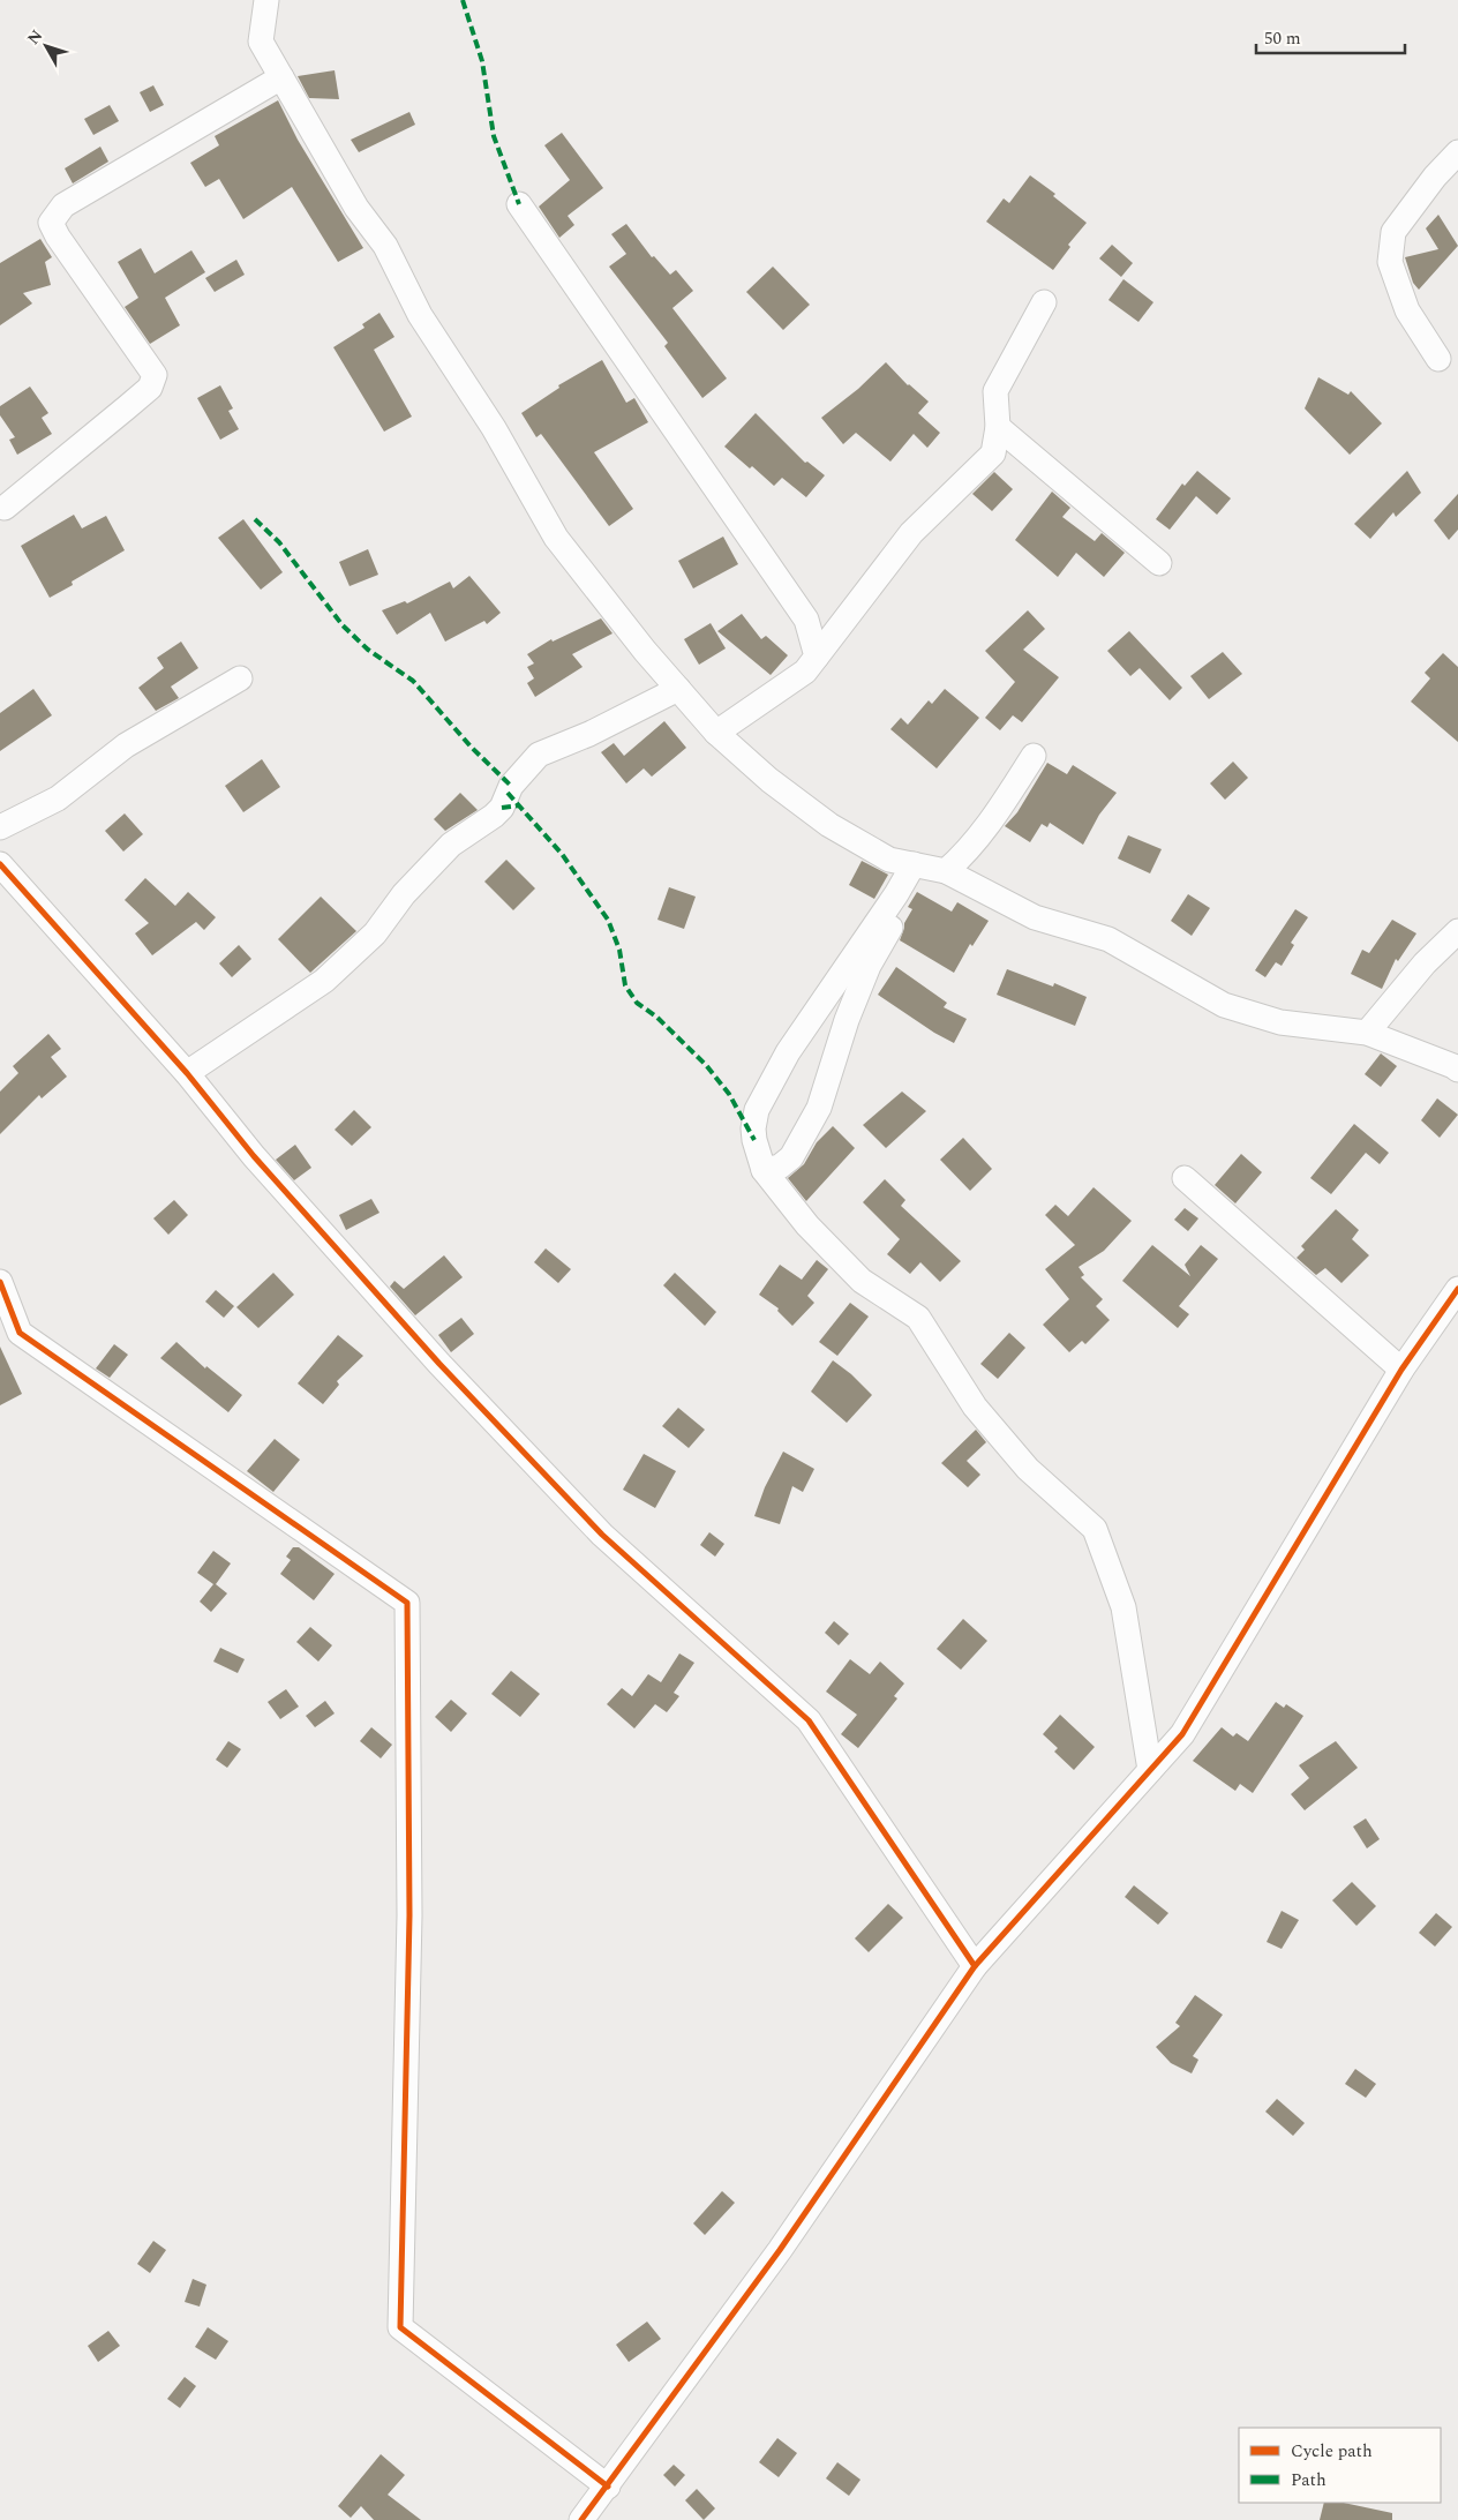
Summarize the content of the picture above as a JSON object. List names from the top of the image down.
{
  "legend": ["Cycle path", "Path"],
  "scale_bar": "50 m",
  "north": "top left"
}
